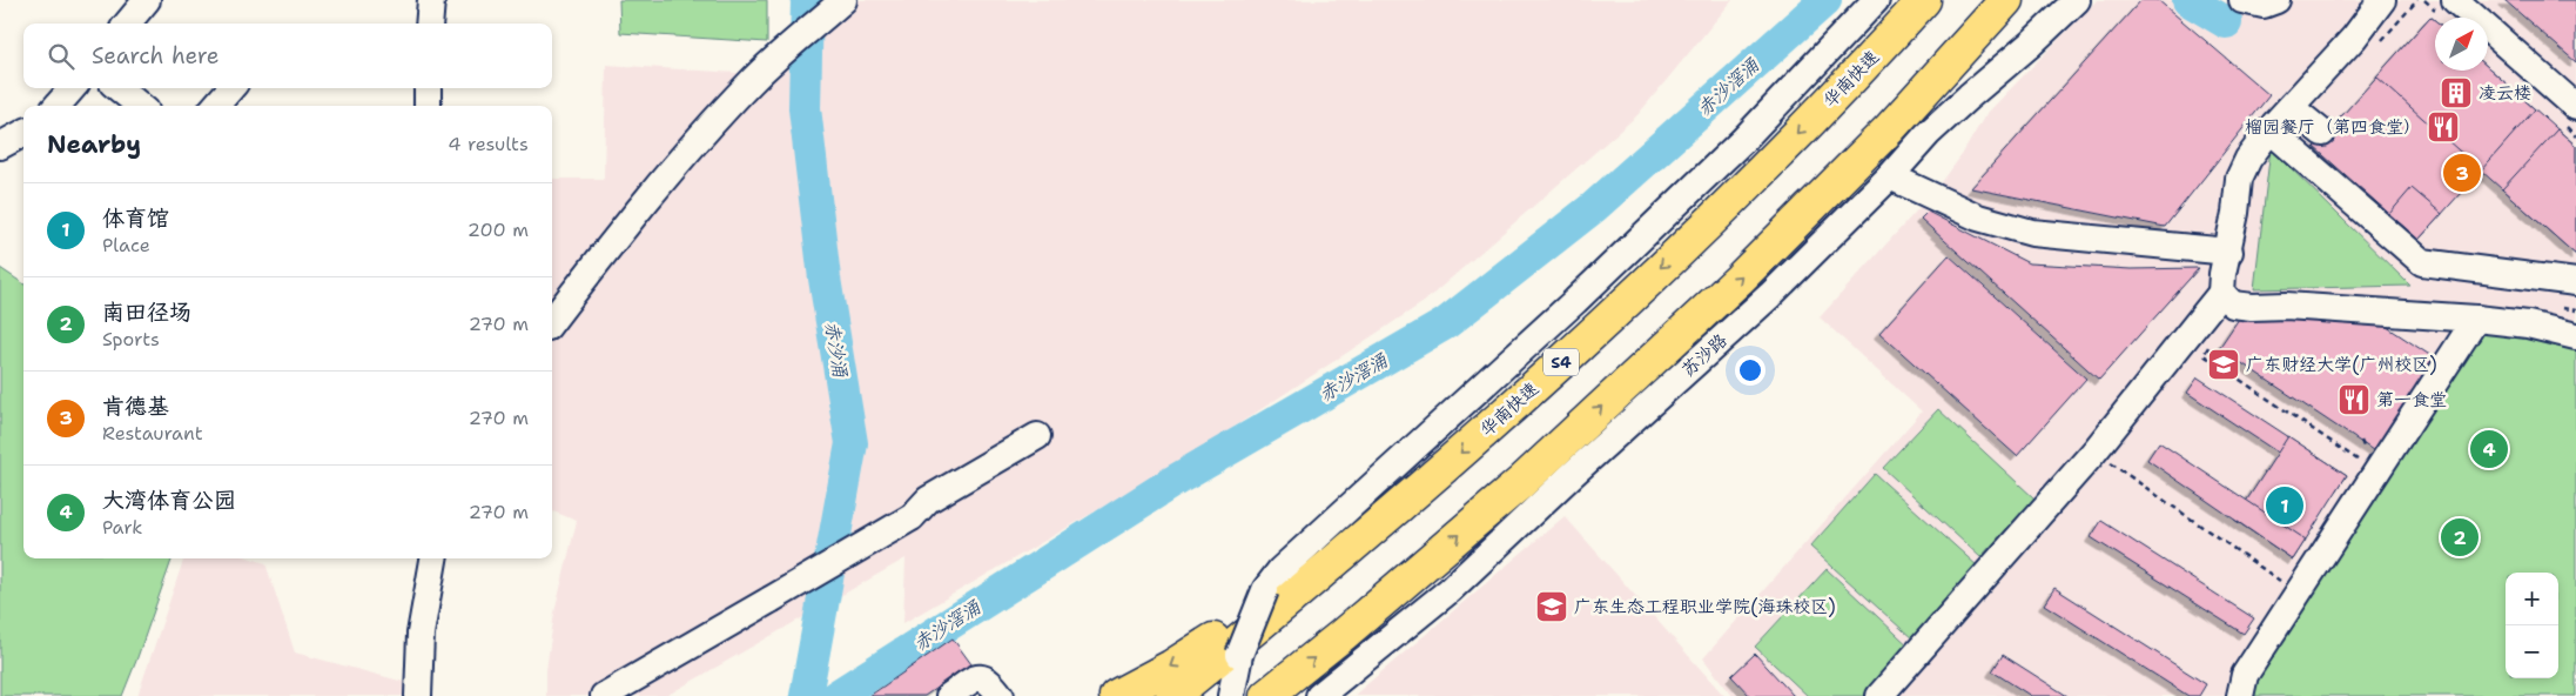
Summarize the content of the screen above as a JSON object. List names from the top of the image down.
{
  "streets": {
    "highway": ["华南快速", "S4"],
    "street": ["苏沙路"]
  },
  "water": ["赤沙滘涌", "赤沙涌"],
  "places": {
    "building": ["凌云楼"],
    "restaurant": ["榴园餐厅（第四食堂）", "第一食堂"],
    "school or university": ["广东财经大学(广州校区)", "广东生态工程职业学院(海珠校区)"]
  },
  "north": "top right",
  "page": {
    "search": "Search here",
    "heading": ["Nearby", "4 results"],
    "pins": [
      "3",
      "4",
      "1",
      "2"
    ],
    "list": [
      {
        "mark": "1",
        "name": "体育馆",
        "note": "Place",
        "value": "200 m"
      },
      {
        "mark": "2",
        "name": "南田径场",
        "note": "Sports",
        "value": "270 m"
      },
      {
        "mark": "3",
        "name": "肯德基",
        "note": "Restaurant",
        "value": "270 m"
      },
      {
        "mark": "4",
        "name": "大湾体育公园",
        "note": "Park",
        "value": "270 m"
      }
    ],
    "map_buttons": ["+", "−"]
  }
}
